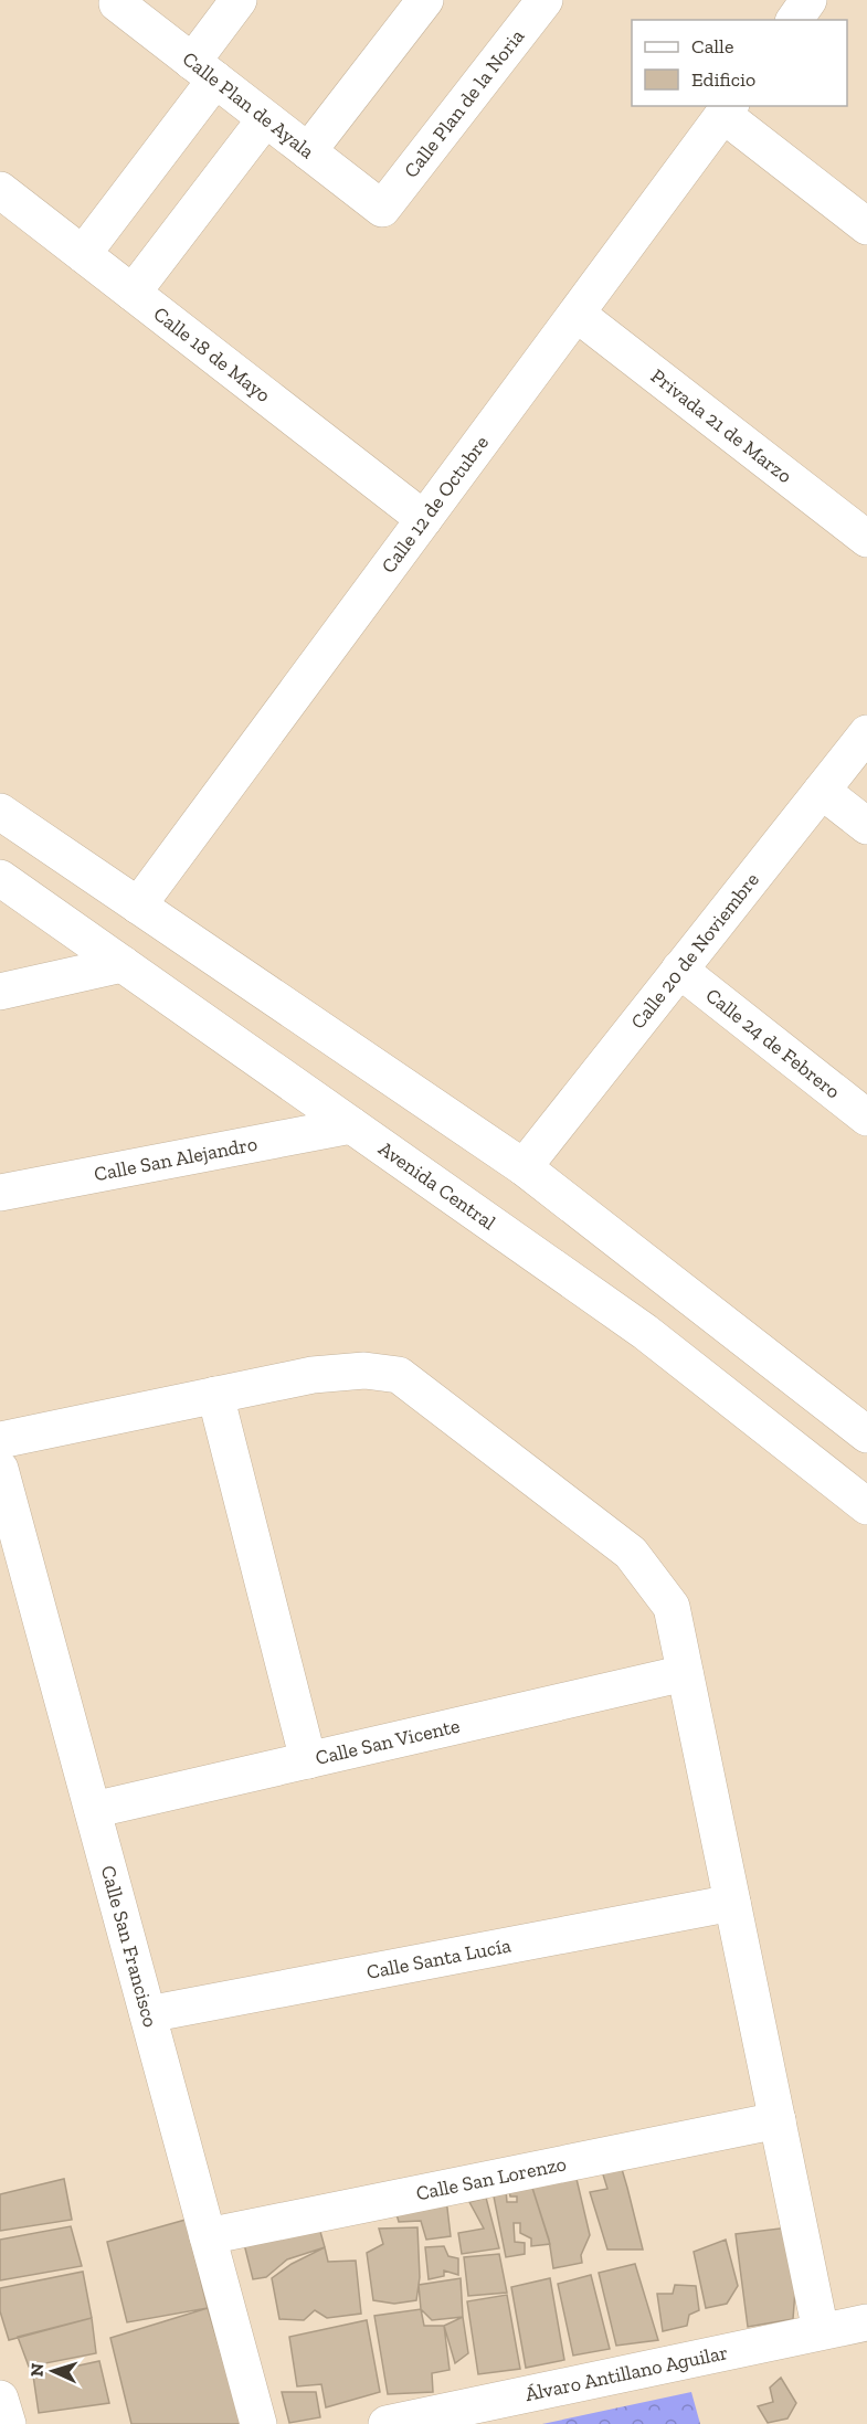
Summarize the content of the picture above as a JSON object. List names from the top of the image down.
{
  "streets": {
    "street": [
      "Calle Plan de la Noria",
      "Calle Plan de Ayala",
      "Calle 18 de Mayo",
      "Privada 21 de Marzo",
      "Calle 12 de Octubre",
      "Calle 20 de Noviembre",
      "Calle 24 de Febrero",
      "Calle San Alejandro",
      "Avenida Central",
      "Calle San Vicente",
      "Calle San Francisco",
      "Calle Santa Lucía",
      "Calle San Lorenzo",
      "Álvaro Antillano Aguilar"
    ]
  },
  "crossings": [
    ["Calle Plan de la Noria", "Calle Plan de Ayala"],
    ["Calle 18 de Mayo", "Calle 12 de Octubre"],
    ["Privada 21 de Marzo", "Calle 12 de Octubre"],
    ["Calle 20 de Noviembre", "Calle 24 de Febrero"],
    ["Calle San Alejandro", "Avenida Central"],
    ["Calle San Vicente", "Calle San Francisco"],
    ["Calle San Francisco", "Calle Santa Lucía"],
    ["Calle San Francisco", "Calle San Lorenzo"]
  ],
  "legend": ["Calle", "Edificio"],
  "north": "left"
}
